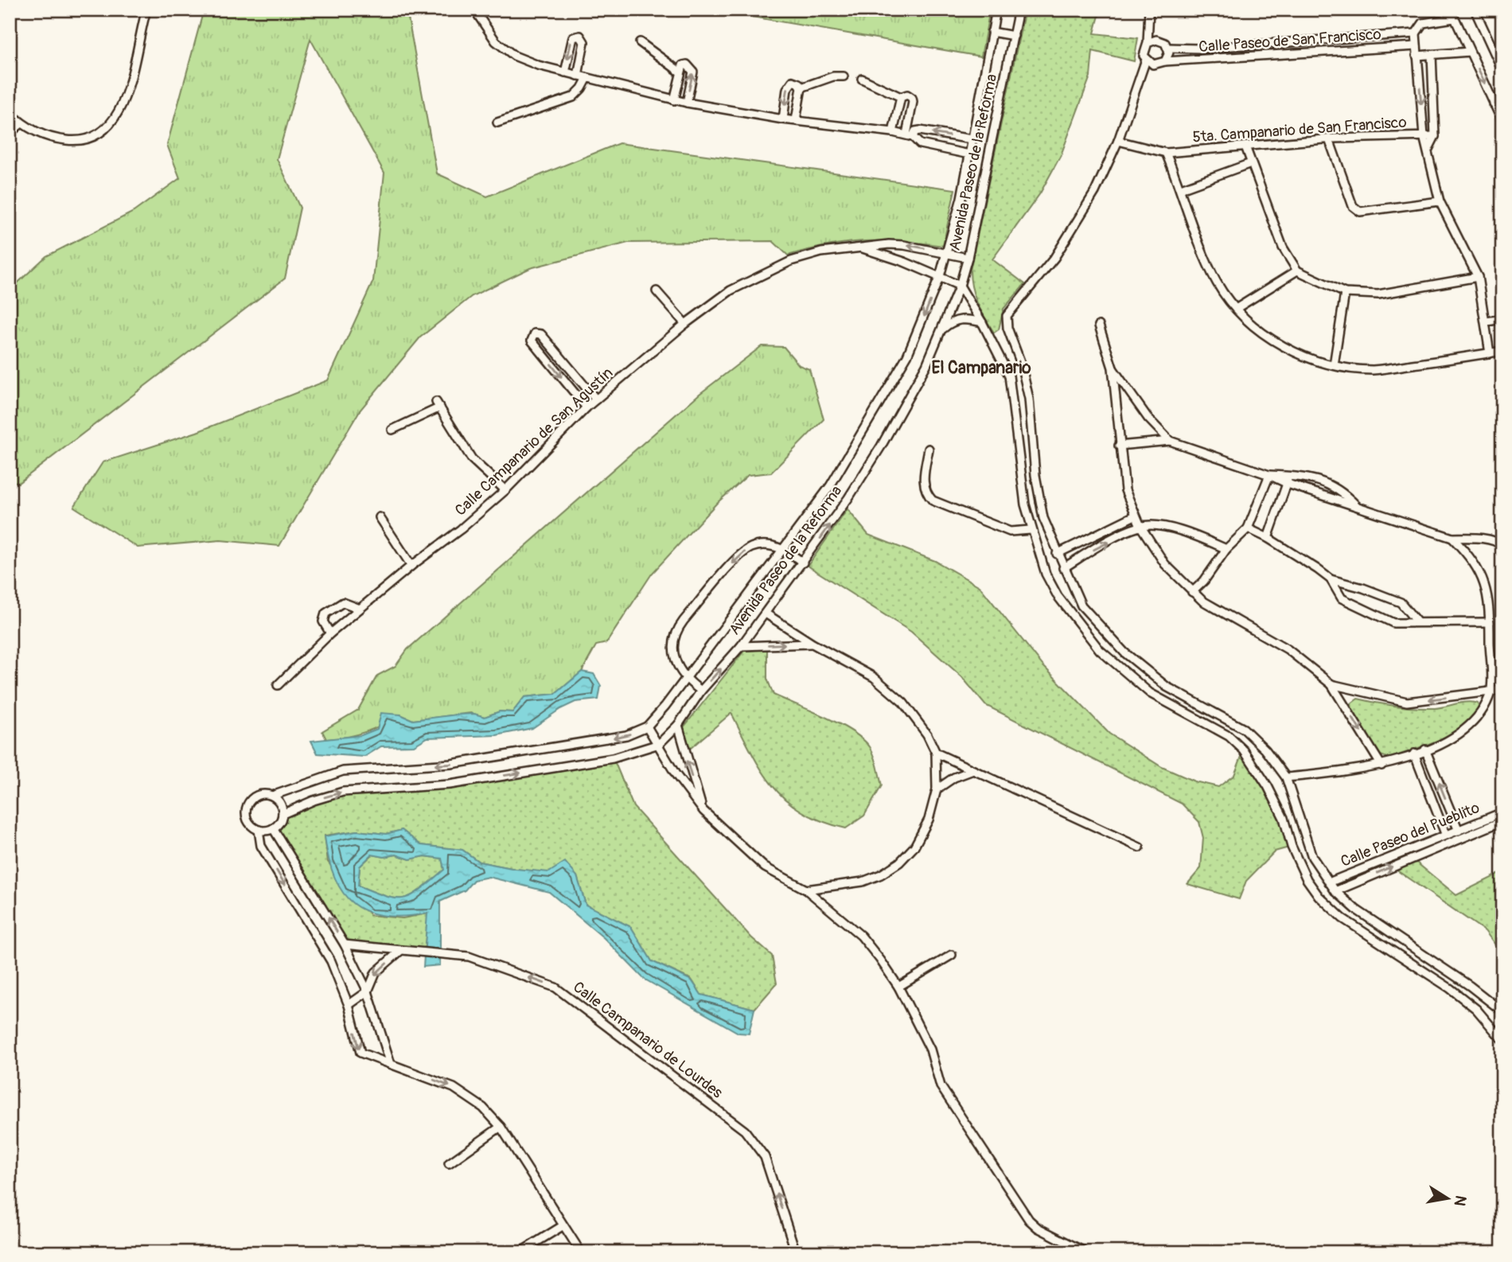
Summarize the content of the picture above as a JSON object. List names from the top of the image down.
{
  "streets": {
    "street": [
      "Calle Paseo de San Francisco",
      "5ta. Campanario de San Francisco",
      "Avenida Paseo de la Reforma",
      "Calle Campanario de San Agustín",
      "Calle Paseo del Pueblito",
      "Calle Campanario de Lourdes"
    ]
  },
  "crossings": [
    ["Avenida Paseo de la Reforma", "Calle Campanario de San Agustín"]
  ],
  "one_way": ["Calle Campanario de Lourdes"],
  "districts": ["El Campanario"],
  "north": "right"
}
